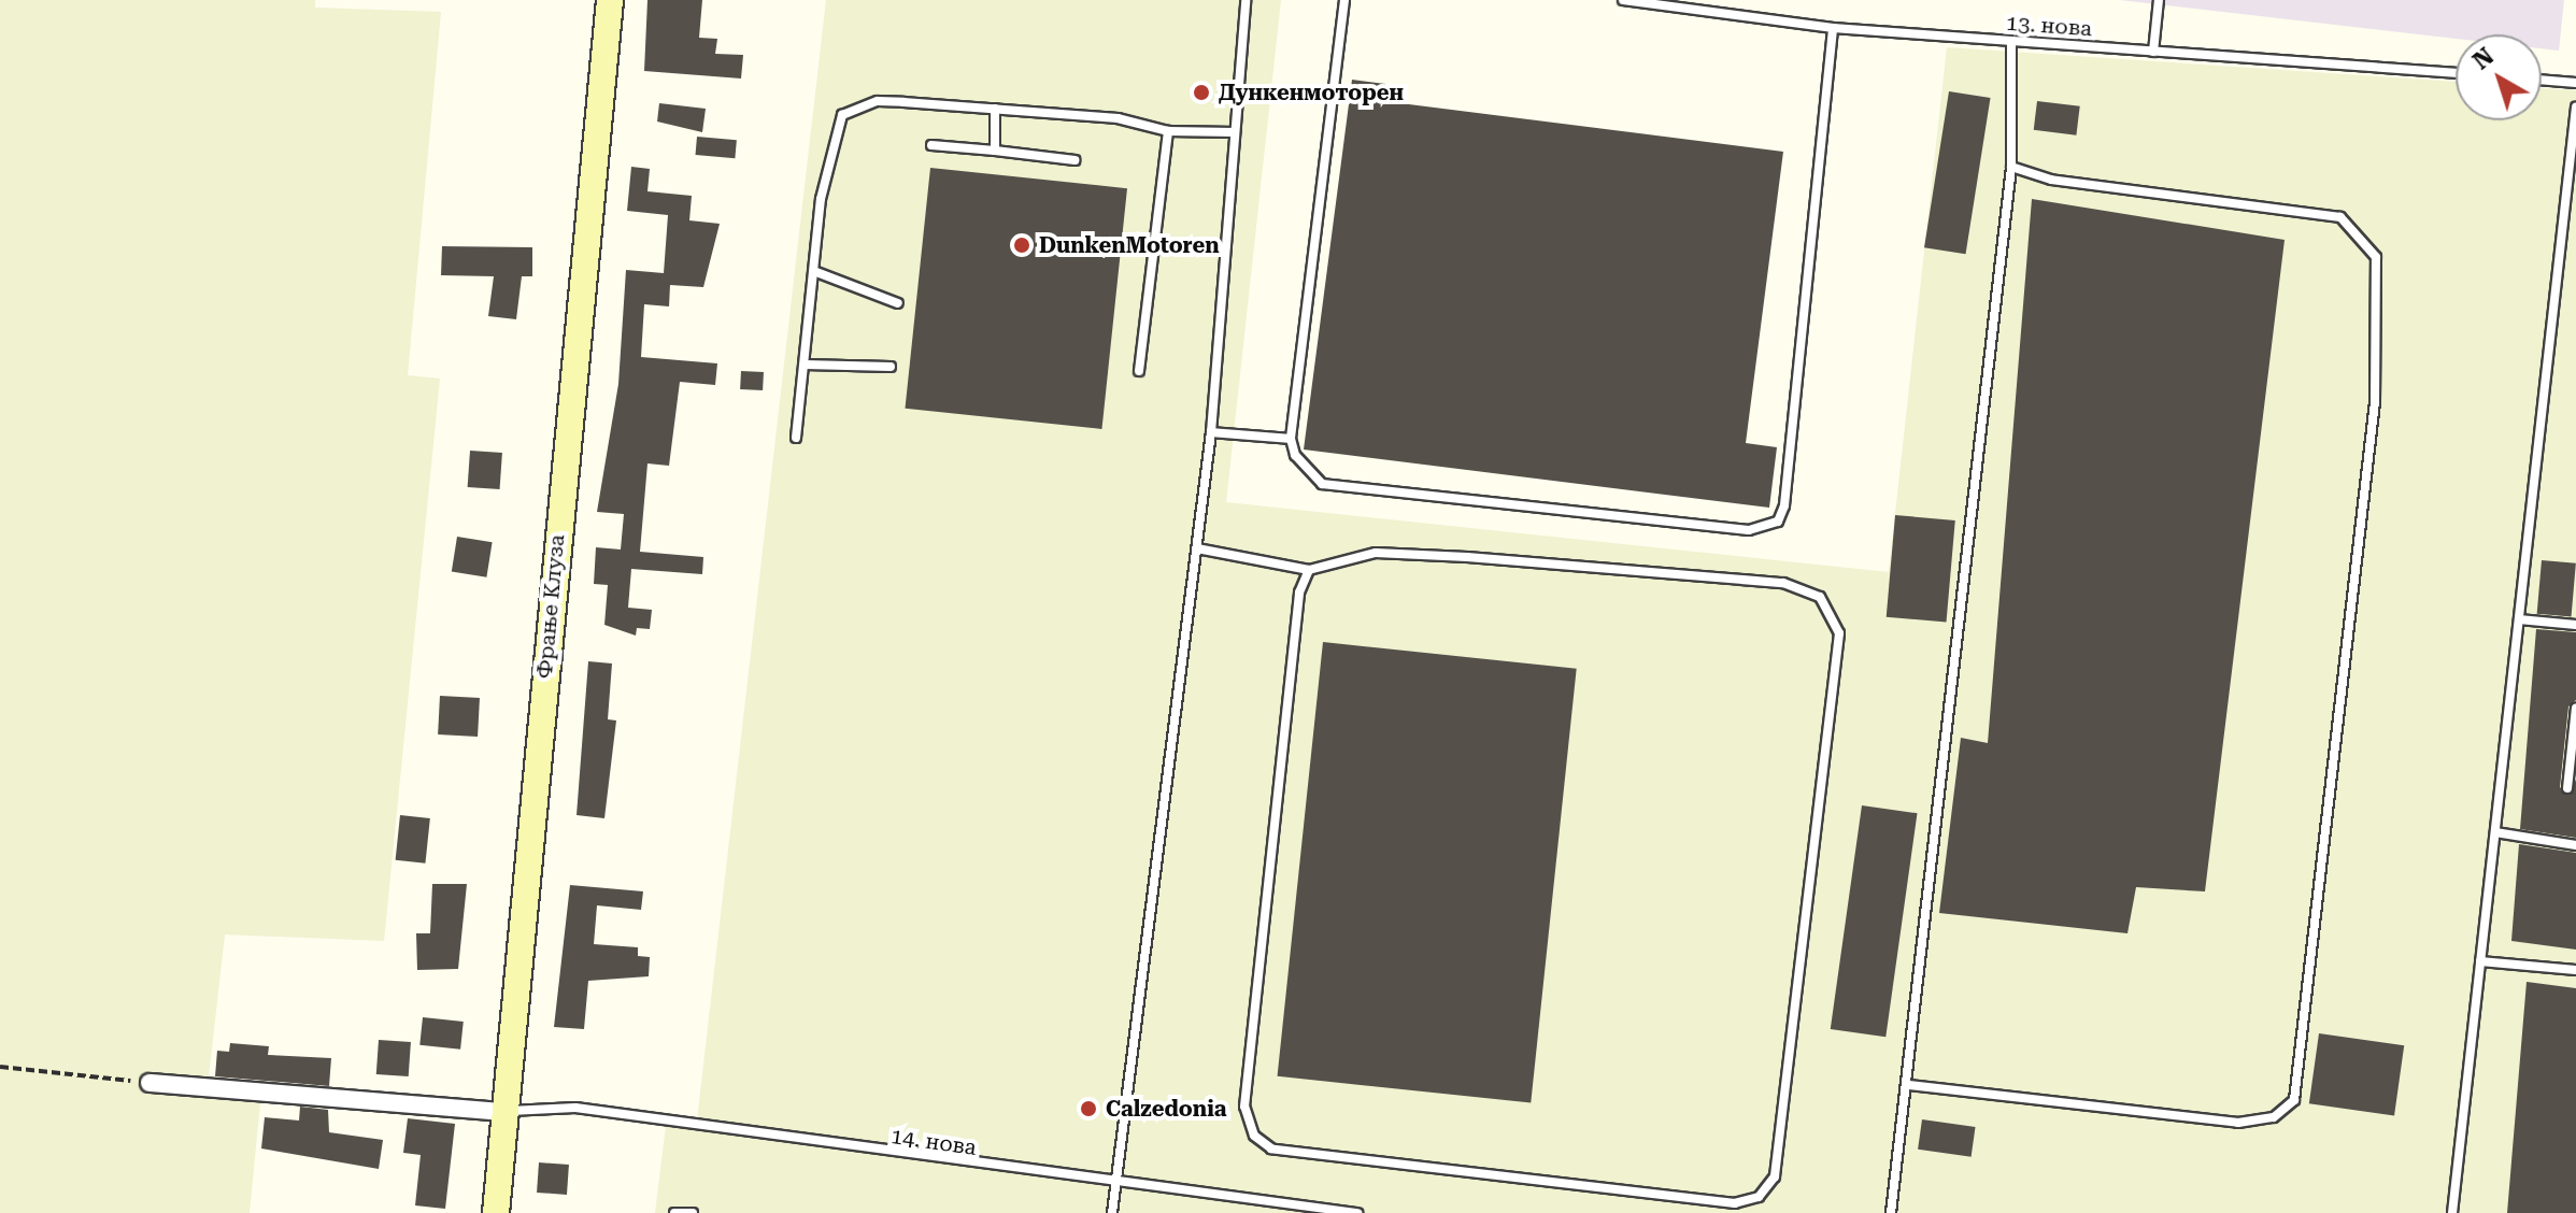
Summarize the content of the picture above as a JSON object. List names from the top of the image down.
{
  "streets": {
    "main road": ["Фрање Клуза"],
    "lane": ["13. нова", "14. нова"]
  },
  "crossings": [
    ["Фрање Клуза", "14. нова"]
  ],
  "places": ["Дункенмоторен", "DunkenMotoren", "Calzedonia"],
  "north": "top left"
}
